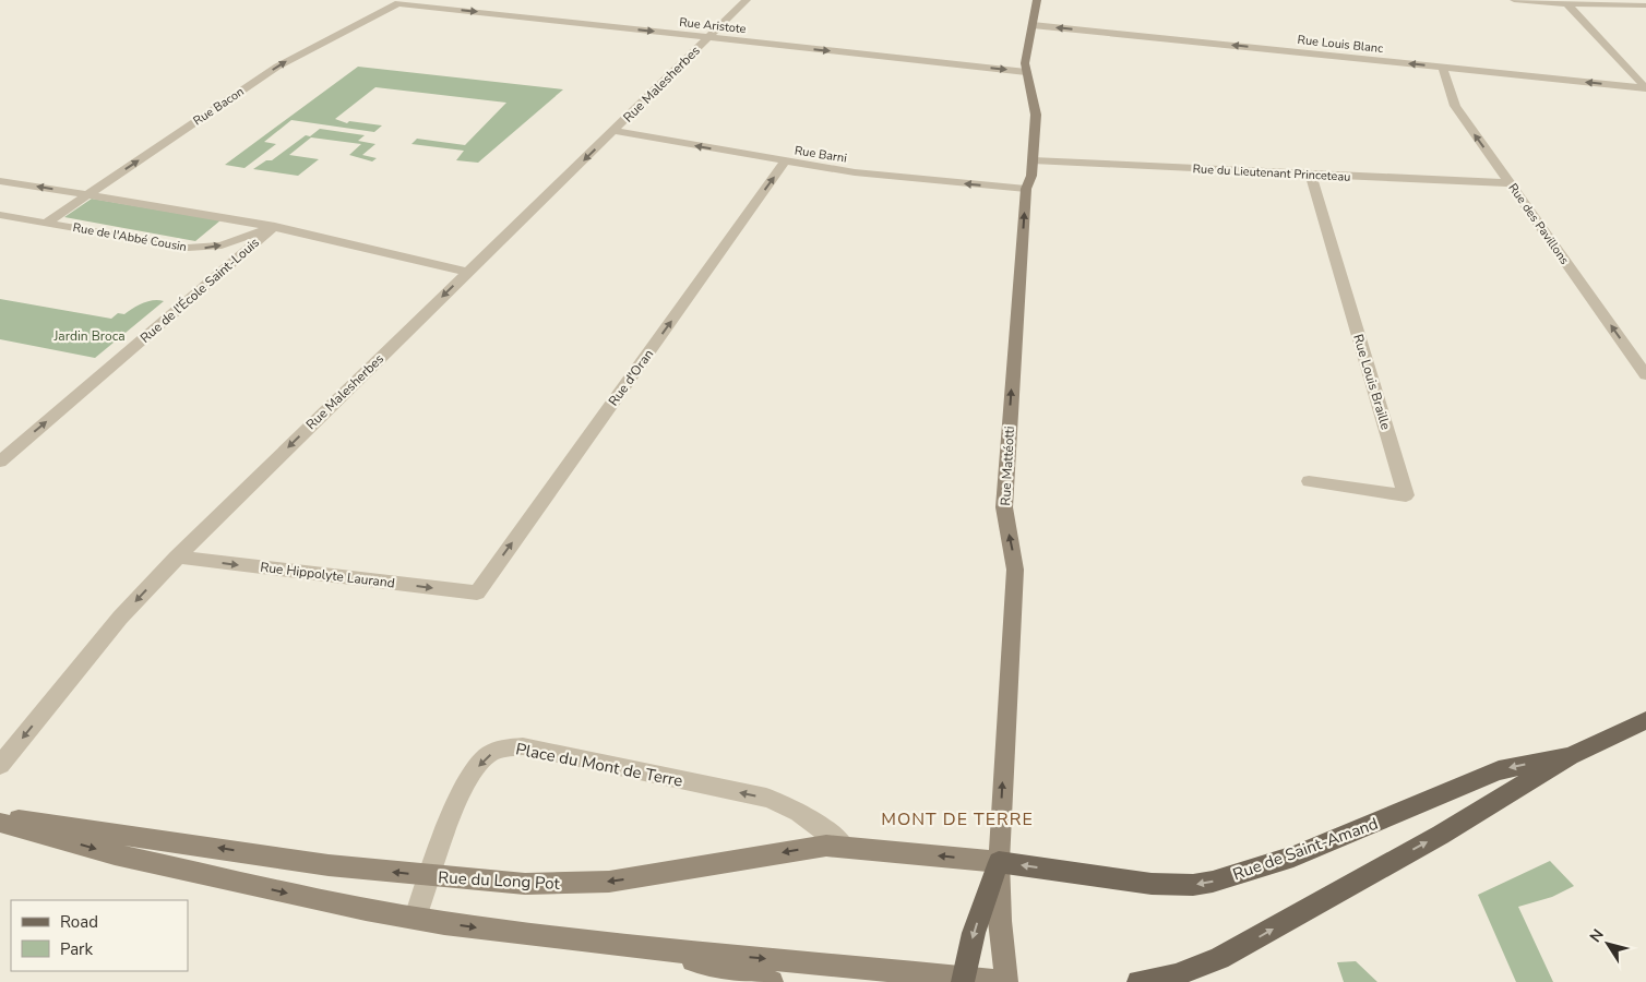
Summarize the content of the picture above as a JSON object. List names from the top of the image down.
{
  "streets": {
    "main road": ["Rue Mattéotti", "Rue de Saint-Amand"],
    "street": [
      "Rue Aristote",
      "Rue Louis Blanc",
      "Rue Malesherbes",
      "Rue Bacon",
      "Rue Barni",
      "Rue du Lieutenant Princeteau",
      "Rue des Pavillons",
      "Rue de l'Abbé Cousin",
      "Rue de l'École Saint-Louis",
      "Rue d'Oran",
      "Rue Louis Braille",
      "Rue Hippolyte Laurand",
      "Place du Mont de Terre",
      "Rue du Long Pot"
    ]
  },
  "crossings": [
    ["Rue Aristote", "Rue Malesherbes"],
    ["Rue Aristote", "Rue Bacon"],
    ["Rue Aristote", "Rue Mattéotti"],
    ["Rue Louis Blanc", "Rue des Pavillons"],
    ["Rue Louis Blanc", "Rue Mattéotti"],
    ["Rue Malesherbes", "Rue Barni"],
    ["Rue Malesherbes", "Rue Hippolyte Laurand"],
    ["Rue Bacon", "Rue de l'Abbé Cousin"],
    ["Rue Barni", "Rue d'Oran"],
    ["Rue Barni", "Rue Mattéotti"],
    ["Rue du Lieutenant Princeteau", "Rue des Pavillons"],
    ["Rue du Lieutenant Princeteau", "Rue Louis Braille"],
    ["Rue du Lieutenant Princeteau", "Rue Mattéotti"],
    ["Rue de l'Abbé Cousin", "Rue de l'École Saint-Louis"],
    ["Rue d'Oran", "Rue Hippolyte Laurand"],
    ["Rue Mattéotti", "Rue de Saint-Amand"],
    ["Rue Mattéotti", "Rue du Long Pot"],
    ["Place du Mont de Terre", "Rue du Long Pot"],
    ["Rue de Saint-Amand", "Rue du Long Pot"]
  ],
  "one_way": [
    "Rue Aristote",
    "Rue Louis Blanc",
    "Rue Malesherbes",
    "Rue Bacon",
    "Rue Barni",
    "Rue des Pavillons",
    "Rue de l'École Saint-Louis",
    "Rue d'Oran",
    "Rue Hippolyte Laurand",
    "Place du Mont de Terre"
  ],
  "districts": ["MONT DE TERRE"],
  "parks": ["Jardin Broca"],
  "legend": ["Road", "Park"],
  "north": "top left"
}
